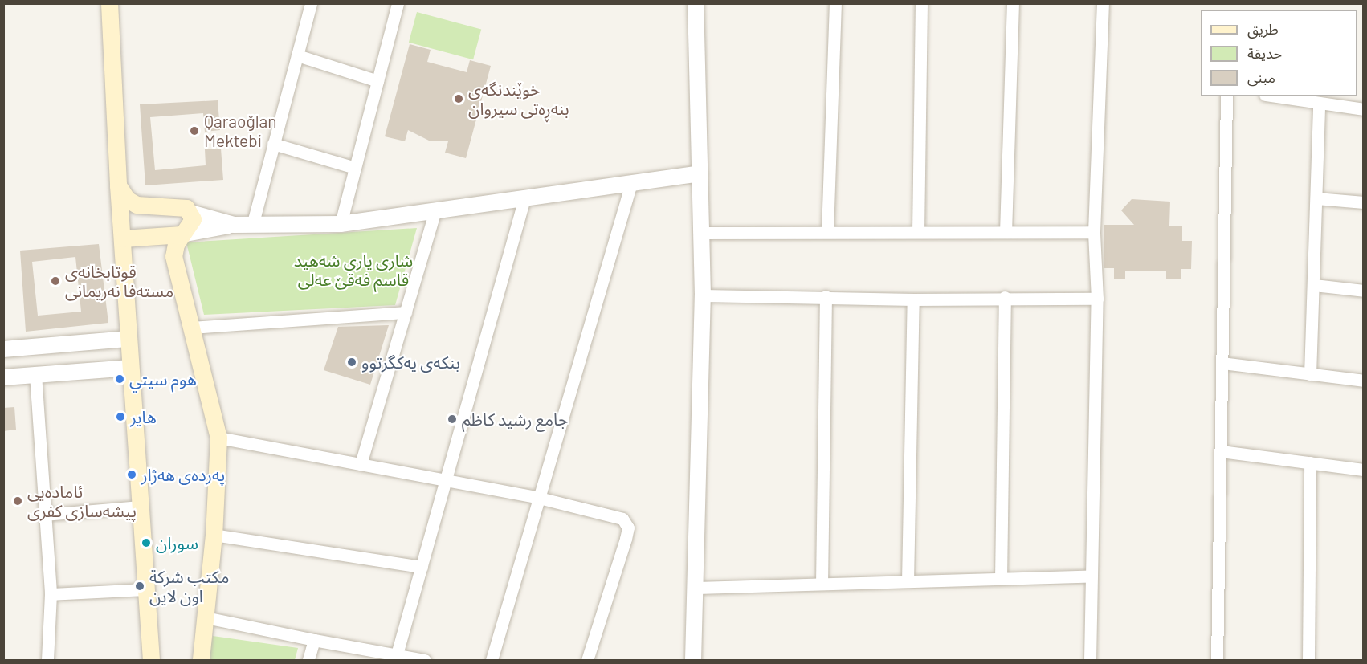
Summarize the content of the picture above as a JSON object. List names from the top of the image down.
{
  "parks": ["شاری یاری شەهید قاسم فەقێ عەلی"],
  "places": [
    "خوێندنگەی بنەڕەتی سیروان",
    "Qaraoğlan Mektebi",
    "قوتابخانەی مستەفا نەریمانی",
    "بنکەی یەکگرتوو",
    "هوم سيتي",
    "هاير",
    "جامع رشيد كاظم",
    "پەردەى ھەژار",
    "ئامادەیی پیشەسازی کفری",
    "سوران",
    "مكتب شركة اون لاين"
  ],
  "legend": ["طريق", "حديقة", "مبنى"]
}
